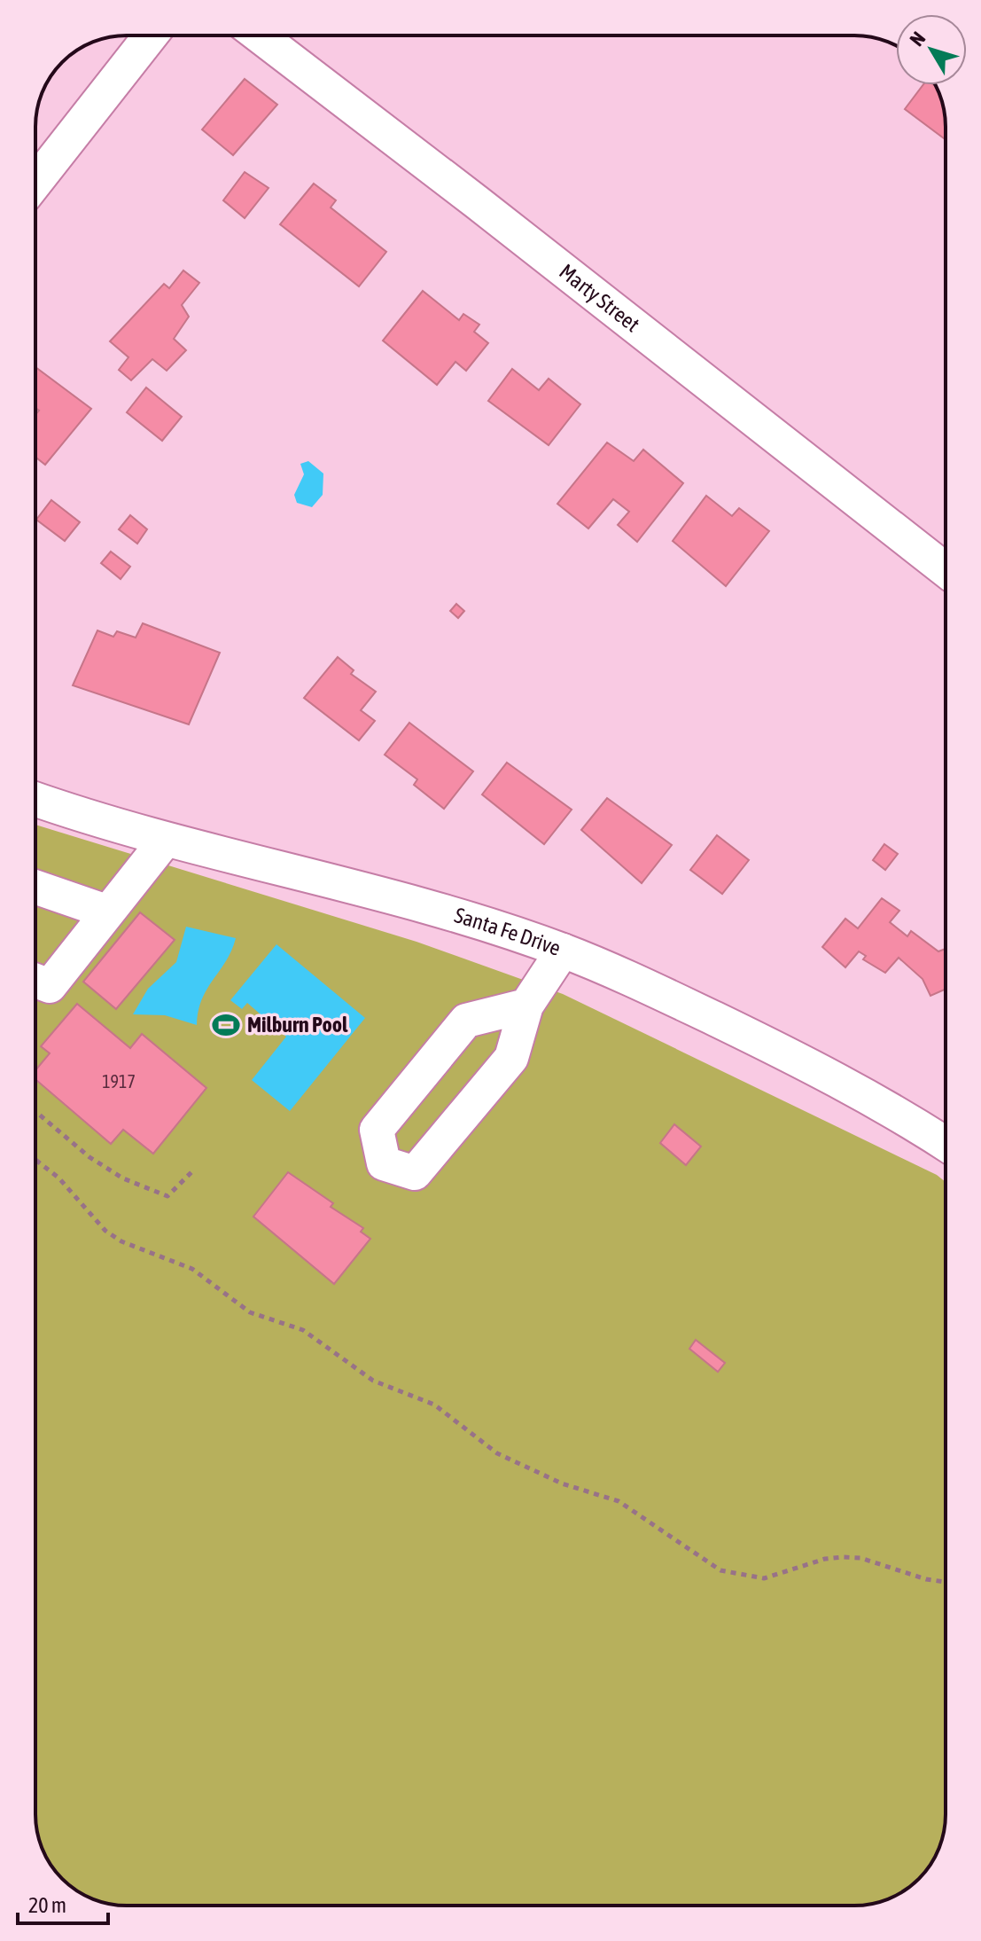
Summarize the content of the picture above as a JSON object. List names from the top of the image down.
{
  "streets": {
    "street": ["Marty Street", "Santa Fe Drive"]
  },
  "places": {
    "sports": ["Milburn Pool"]
  },
  "house_numbers": ["1917"],
  "scale_bar": "20 m",
  "north": "top left"
}
